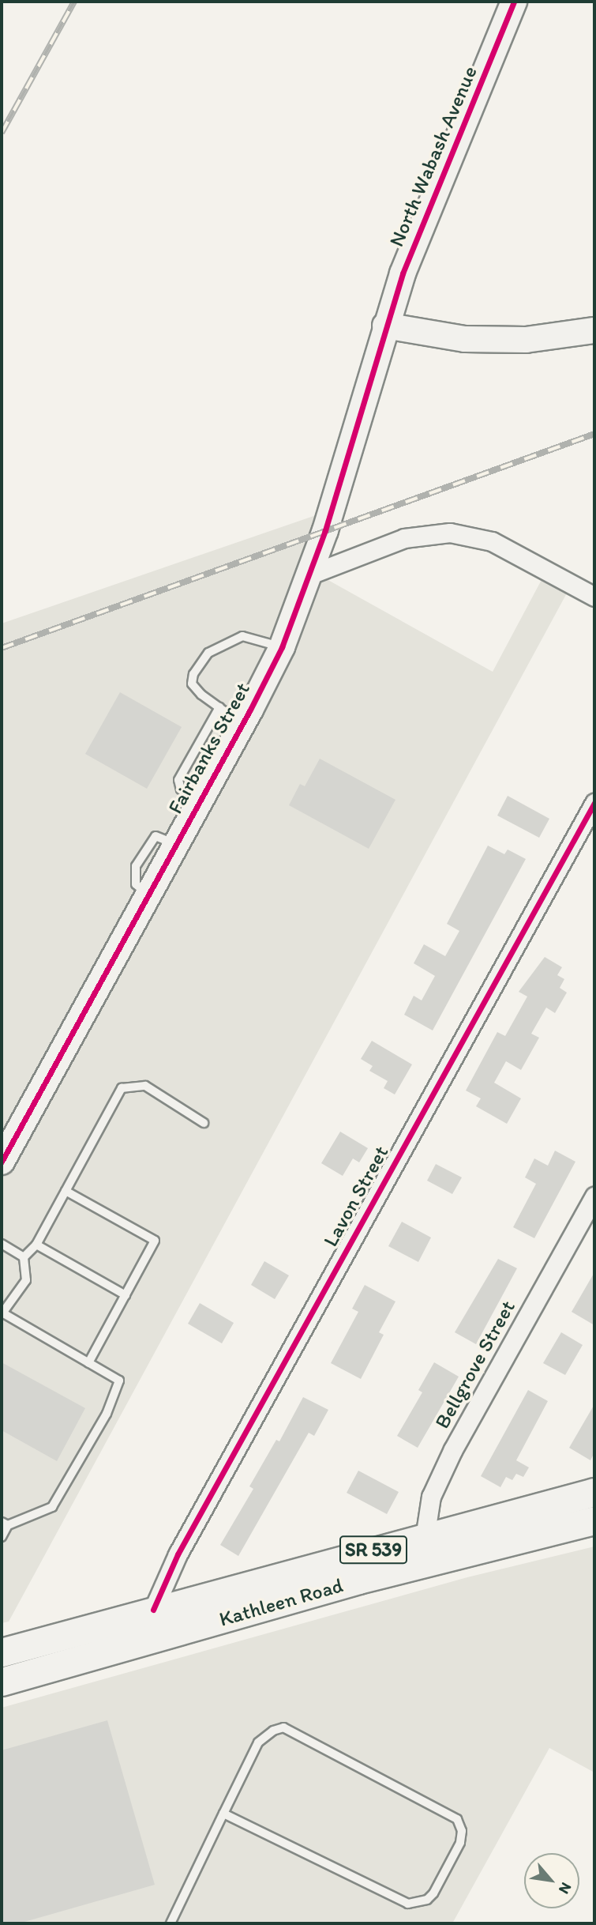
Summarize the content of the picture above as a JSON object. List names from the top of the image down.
{
  "streets": {
    "main road": ["SR 539", "Kathleen Road"],
    "street": [
      "North Wabash Avenue",
      "Fairbanks Street",
      "Lavon Street",
      "Bellgrove Street"
    ]
  },
  "crossings": [
    ["North Wabash Avenue", "Fairbanks Street"],
    ["Lavon Street", "Kathleen Road"],
    ["Bellgrove Street", "Kathleen Road"]
  ],
  "north": "bottom right"
}
